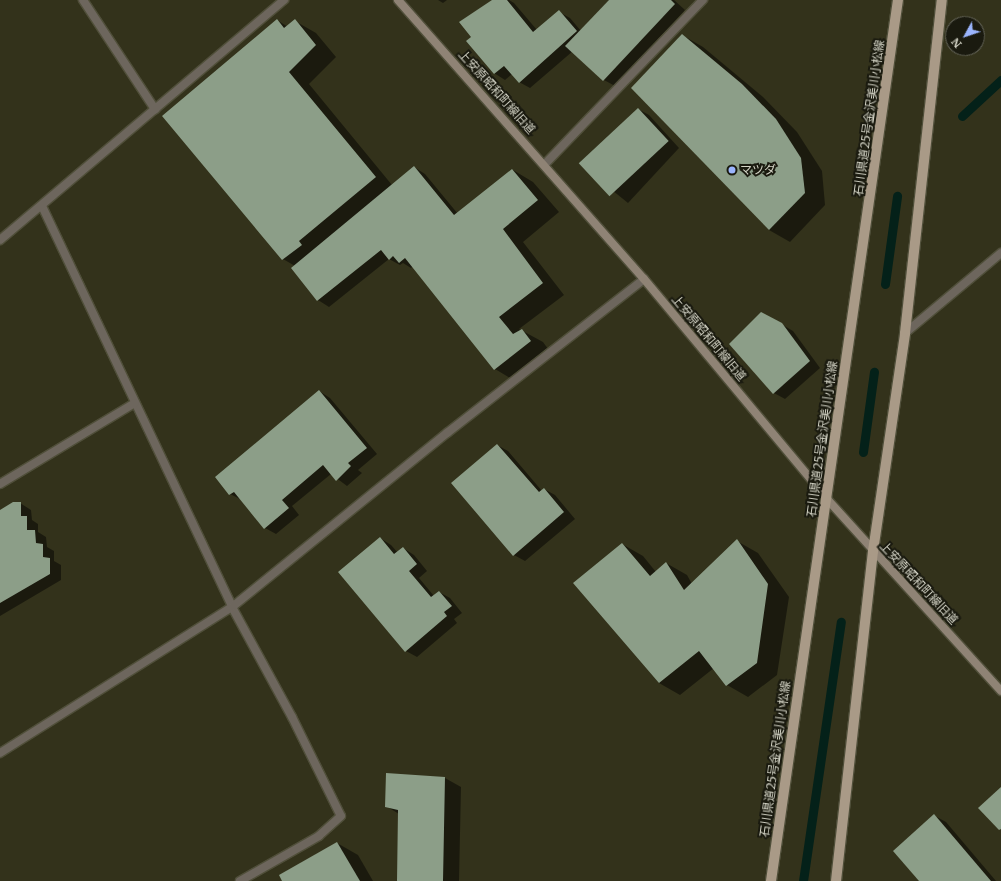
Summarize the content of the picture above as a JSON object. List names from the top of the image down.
{
  "streets": {
    "main road": ["石川県道25号金沢美川小松線"],
    "street": ["上安原昭和町線旧道"]
  },
  "crossings": [
    ["上安原昭和町線旧道", "石川県道25号金沢美川小松線"]
  ],
  "places": ["マツダ"],
  "north": "bottom left"
}
